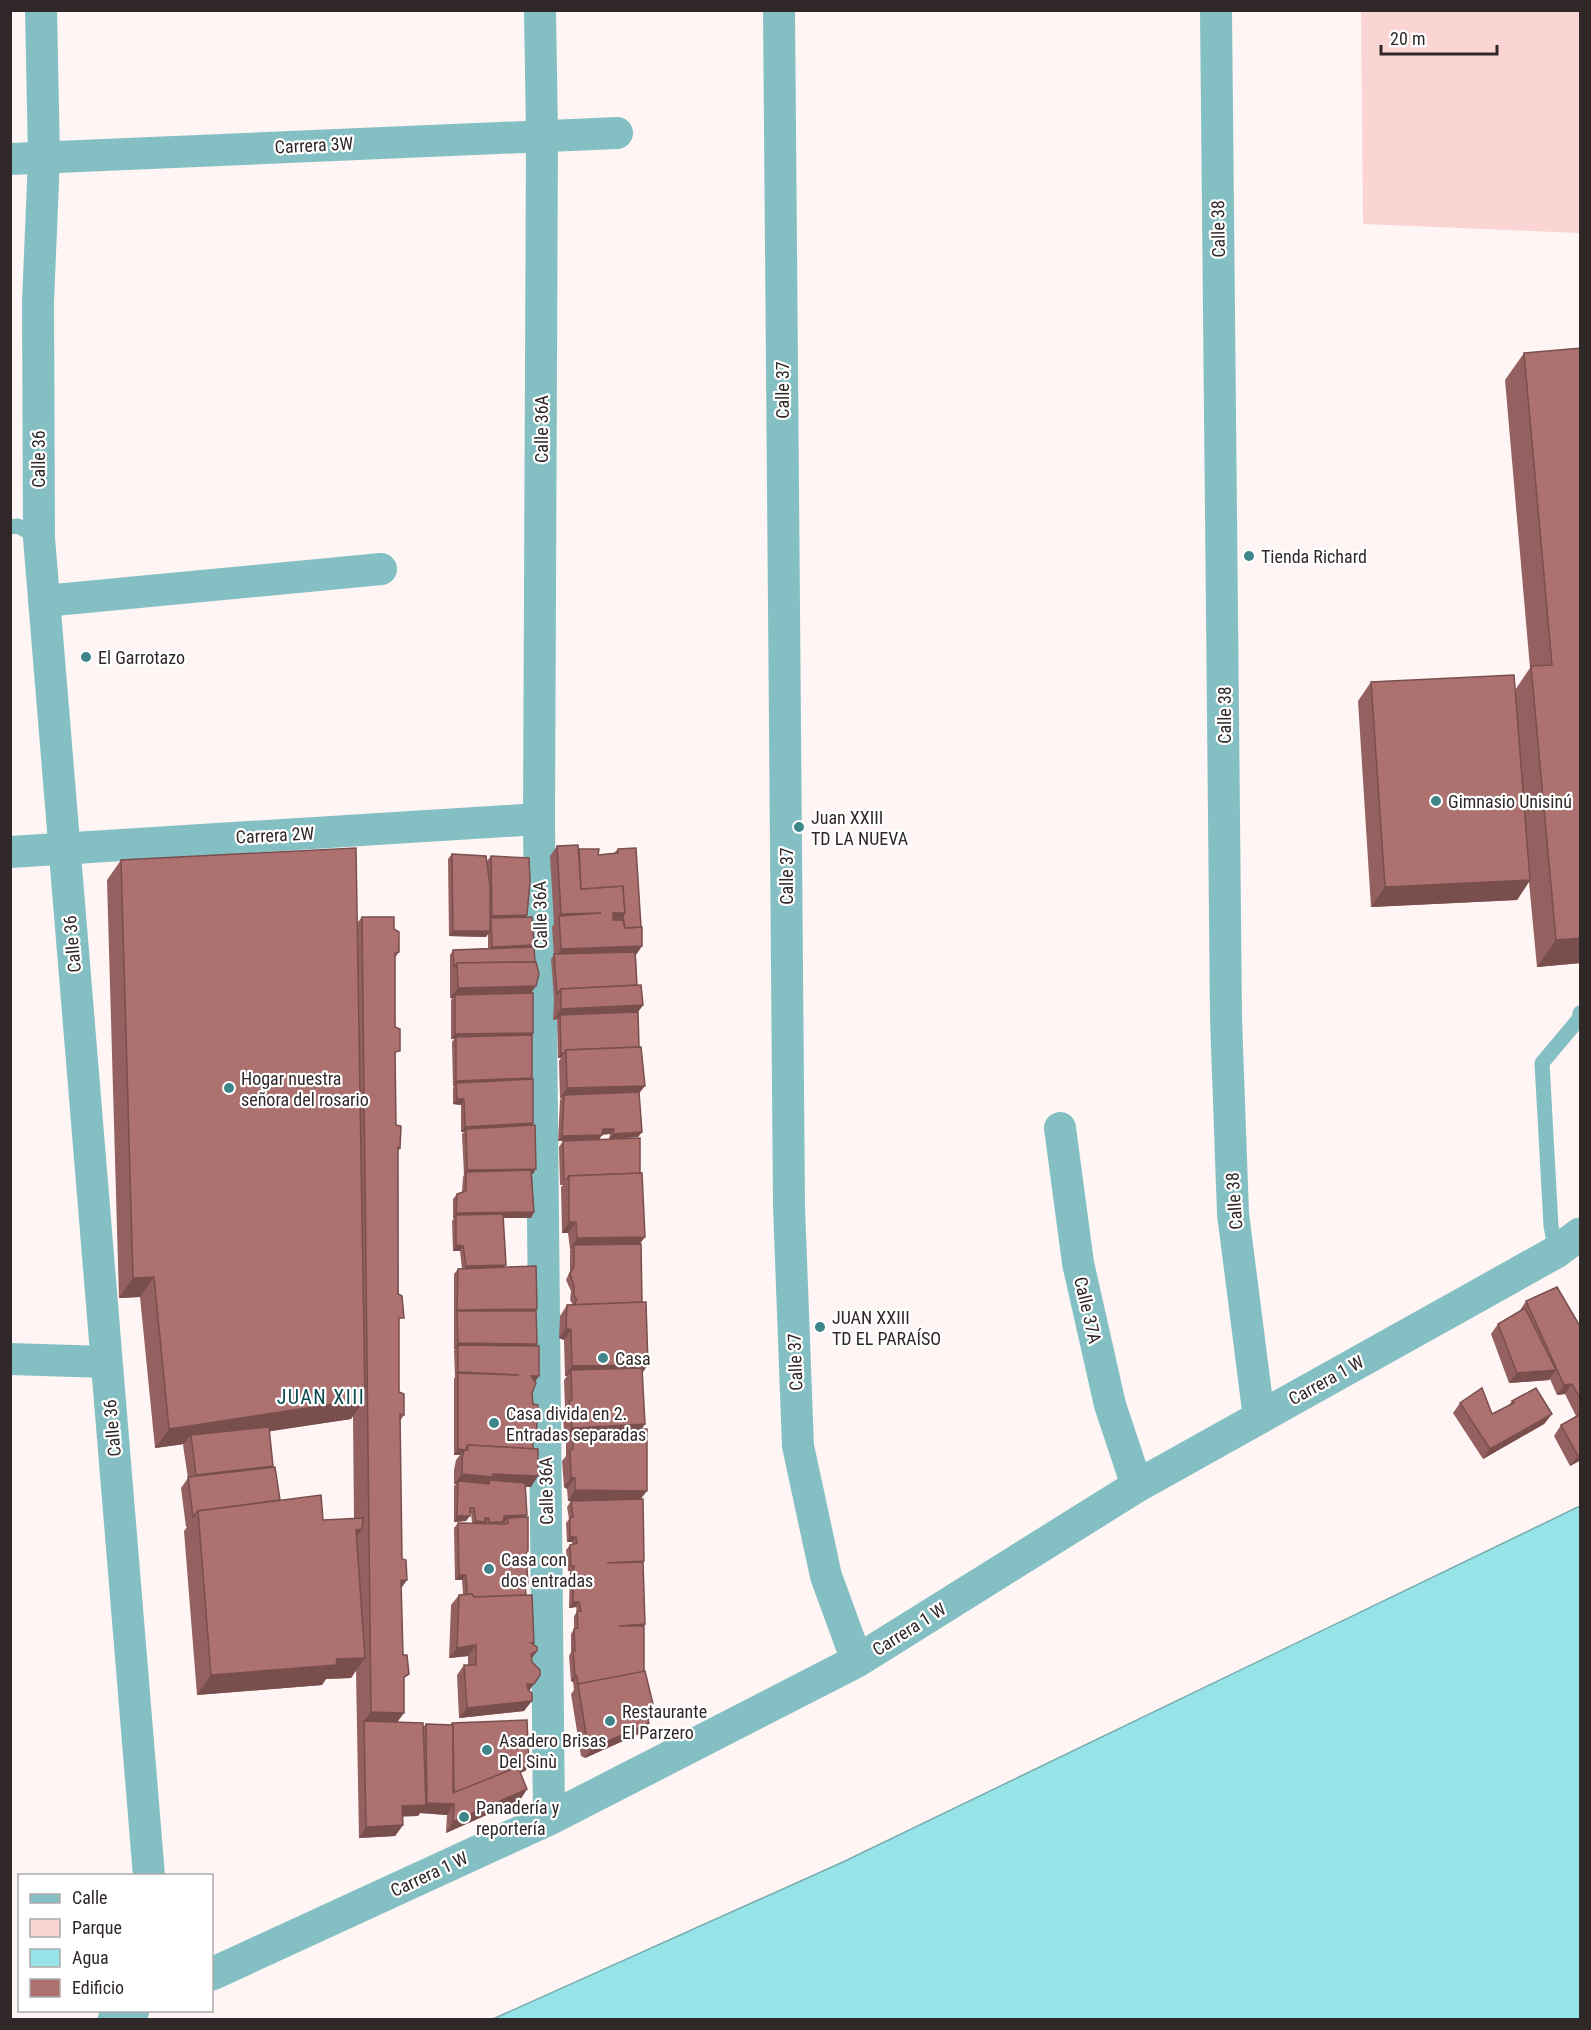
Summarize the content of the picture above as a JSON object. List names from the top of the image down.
{
  "streets": {
    "street": [
      "Carrera 3W",
      "Calle 38",
      "Calle 37",
      "Calle 36A",
      "Calle 36",
      "Carrera 2W",
      "Calle 37A",
      "Carrera 1 W"
    ]
  },
  "crossings": [
    ["Carrera 3W", "Calle 36A"],
    ["Carrera 3W", "Calle 36"],
    ["Calle 38", "Carrera 1 W"],
    ["Calle 37", "Carrera 1 W"],
    ["Calle 36A", "Carrera 2W"],
    ["Calle 36A", "Carrera 1 W"],
    ["Calle 36", "Carrera 2W"],
    ["Calle 37A", "Carrera 1 W"]
  ],
  "districts": ["JUAN XIII"],
  "places": [
    "Tienda Richard",
    "El Garrotazo",
    "Gimnasio Unisinú",
    "Juan XXIII TD LA NUEVA",
    "Hogar nuestra señora del rosario",
    "JUAN XXIII TD EL PARAÍSO",
    "Casa",
    "Casa divida en 2. Entradas separadas",
    "Casa con dos entradas",
    "Restaurante El Parzero",
    "Asadero Brisas Del Sinù",
    "Panadería y reportería"
  ],
  "legend": [
    "Calle",
    "Parque",
    "Agua",
    "Edificio"
  ],
  "scale_bar": "20 m"
}
